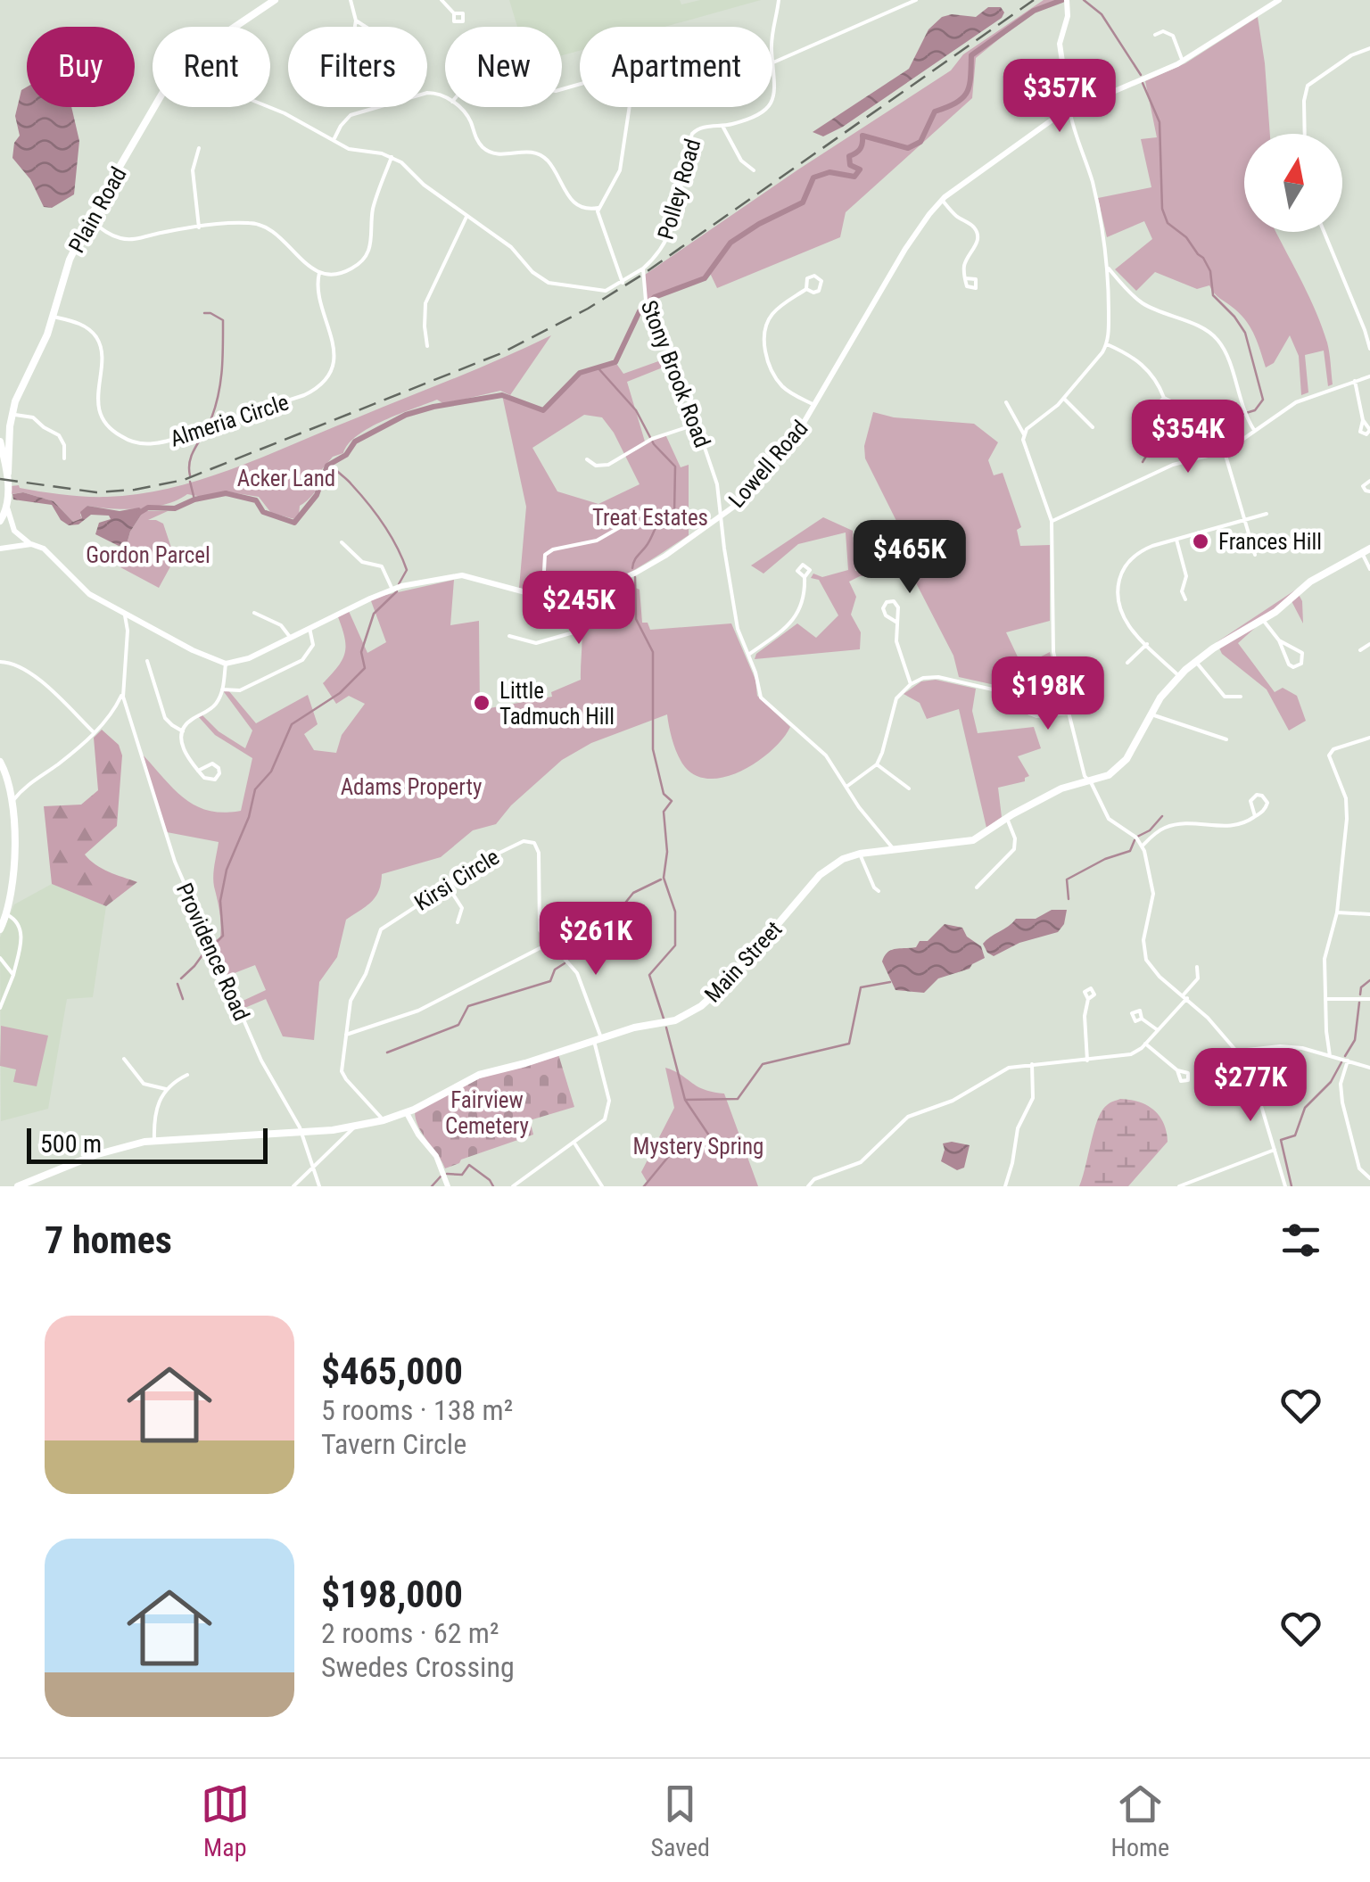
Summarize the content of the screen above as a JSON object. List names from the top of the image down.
{
  "streets": {
    "main road": ["Plain Road", "Main Street"],
    "street": [
      "Polley Road",
      "Stony Brook Road",
      "Almeria Circle",
      "Lowell Road",
      "Kirsi Circle",
      "Providence Road"
    ]
  },
  "crossings": [
    ["Polley Road", "Stony Brook Road"],
    ["Plain Road", "Almeria Circle"],
    ["Stony Brook Road", "Lowell Road"],
    ["Stony Brook Road", "Main Street"],
    ["Kirsi Circle", "Main Street"],
    ["Providence Road", "Main Street"]
  ],
  "parks": [
    "Acker Land",
    "Treat Estates",
    "Gordon Parcel",
    "Adams Property",
    "Fairview Cemetery",
    "Mystery Spring"
  ],
  "places": ["Frances Hill", "Little Tadmuch Hill"],
  "scale_bar": "500 m",
  "north": "top",
  "page": {
    "chip": [
      "Buy",
      "Rent",
      "Filters",
      "New",
      "Apartment"
    ],
    "price": [
      "$357K",
      "$354K",
      "$465K",
      "$245K",
      "$198K",
      "$261K",
      "$277K"
    ],
    "scale": "500 m",
    "heading": "7 homes",
    "list": [
      {
        "name": "$465,000",
        "note": "5 rooms · 138 m² · Tavern Circle"
      },
      {
        "name": "$198,000",
        "note": "2 rooms · 62 m² · Swedes Crossing"
      }
    ],
    "tabs": ["Map", "Saved", "Home"]
  }
}
